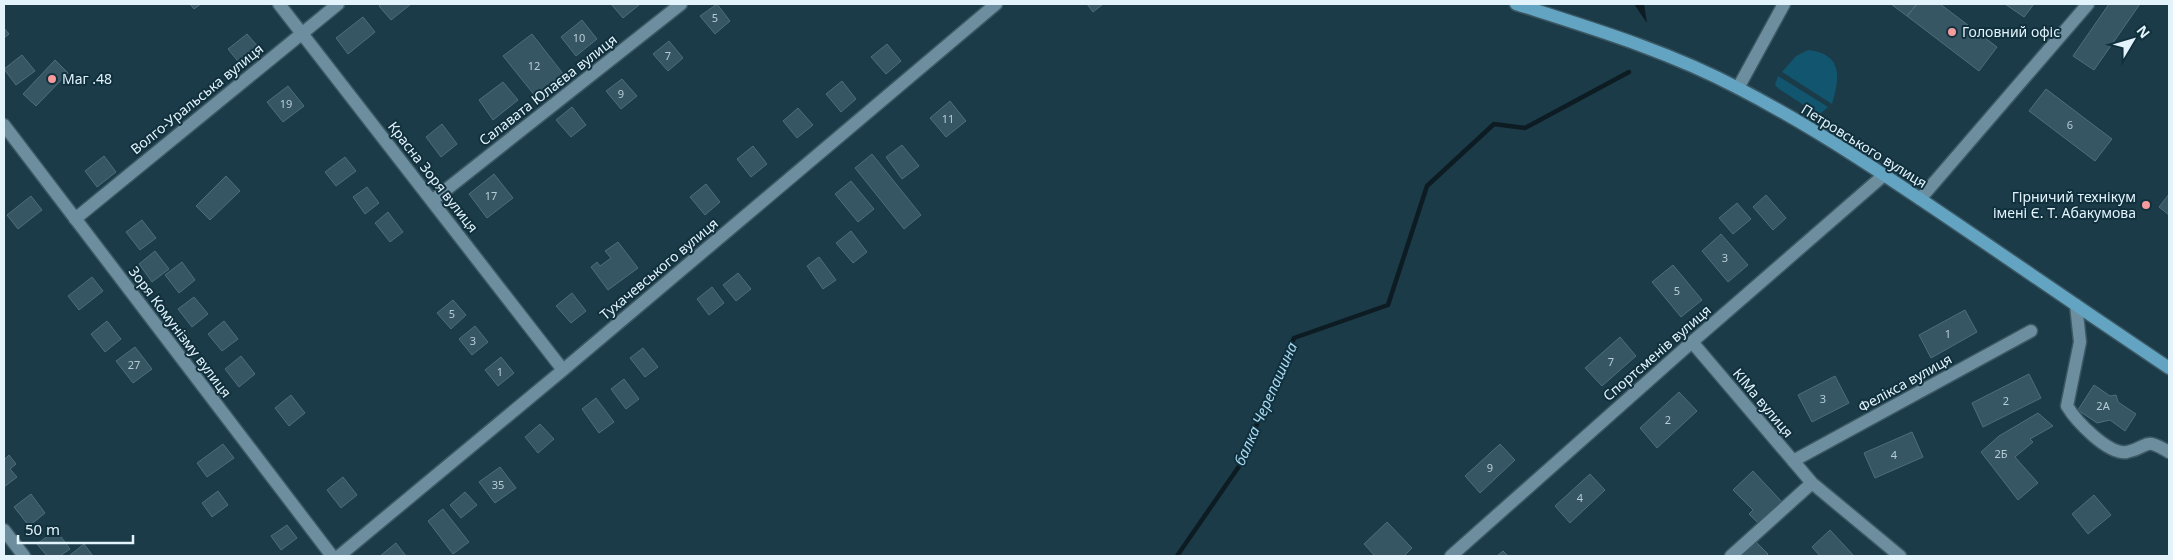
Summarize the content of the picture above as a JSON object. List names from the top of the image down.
{
  "streets": {
    "main road": ["Петровського вулиця"],
    "street": [
      "Салавата Юлаєва вулиця",
      "Волго-Уральська вулиця",
      "Красна Зоря вулиця",
      "Тухачевського вулиця",
      "Зоря Комунізму вулиця",
      "Спортсменів вулиця",
      "Фелікса вулиця",
      "КІМа вулиця"
    ]
  },
  "crossings": [
    ["Салавата Юлаєва вулиця", "Красна Зоря вулиця"],
    ["Волго-Уральська вулиця", "Красна Зоря вулиця"],
    ["Волго-Уральська вулиця", "Зоря Комунізму вулиця"],
    ["Петровського вулиця", "Спортсменів вулиця"],
    ["Красна Зоря вулиця", "Тухачевського вулиця"],
    ["Спортсменів вулиця", "КІМа вулиця"],
    ["Фелікса вулиця", "КІМа вулиця"]
  ],
  "water": ["балка Черепашина"],
  "places": ["Головний офіс", "Маг .48", "Гірничий технікум імені Є. Т. Абакумова"],
  "house_numbers": [
    "5",
    "10",
    "7",
    "12",
    "9",
    "19",
    "11",
    "6",
    "17",
    "3",
    "5",
    "5",
    "1",
    "3",
    "7",
    "27",
    "1",
    "3",
    "2",
    "2А",
    "2",
    "2Б",
    "4",
    "9",
    "35",
    "4"
  ],
  "scale_bar": "50 m",
  "north": "top right"
}
